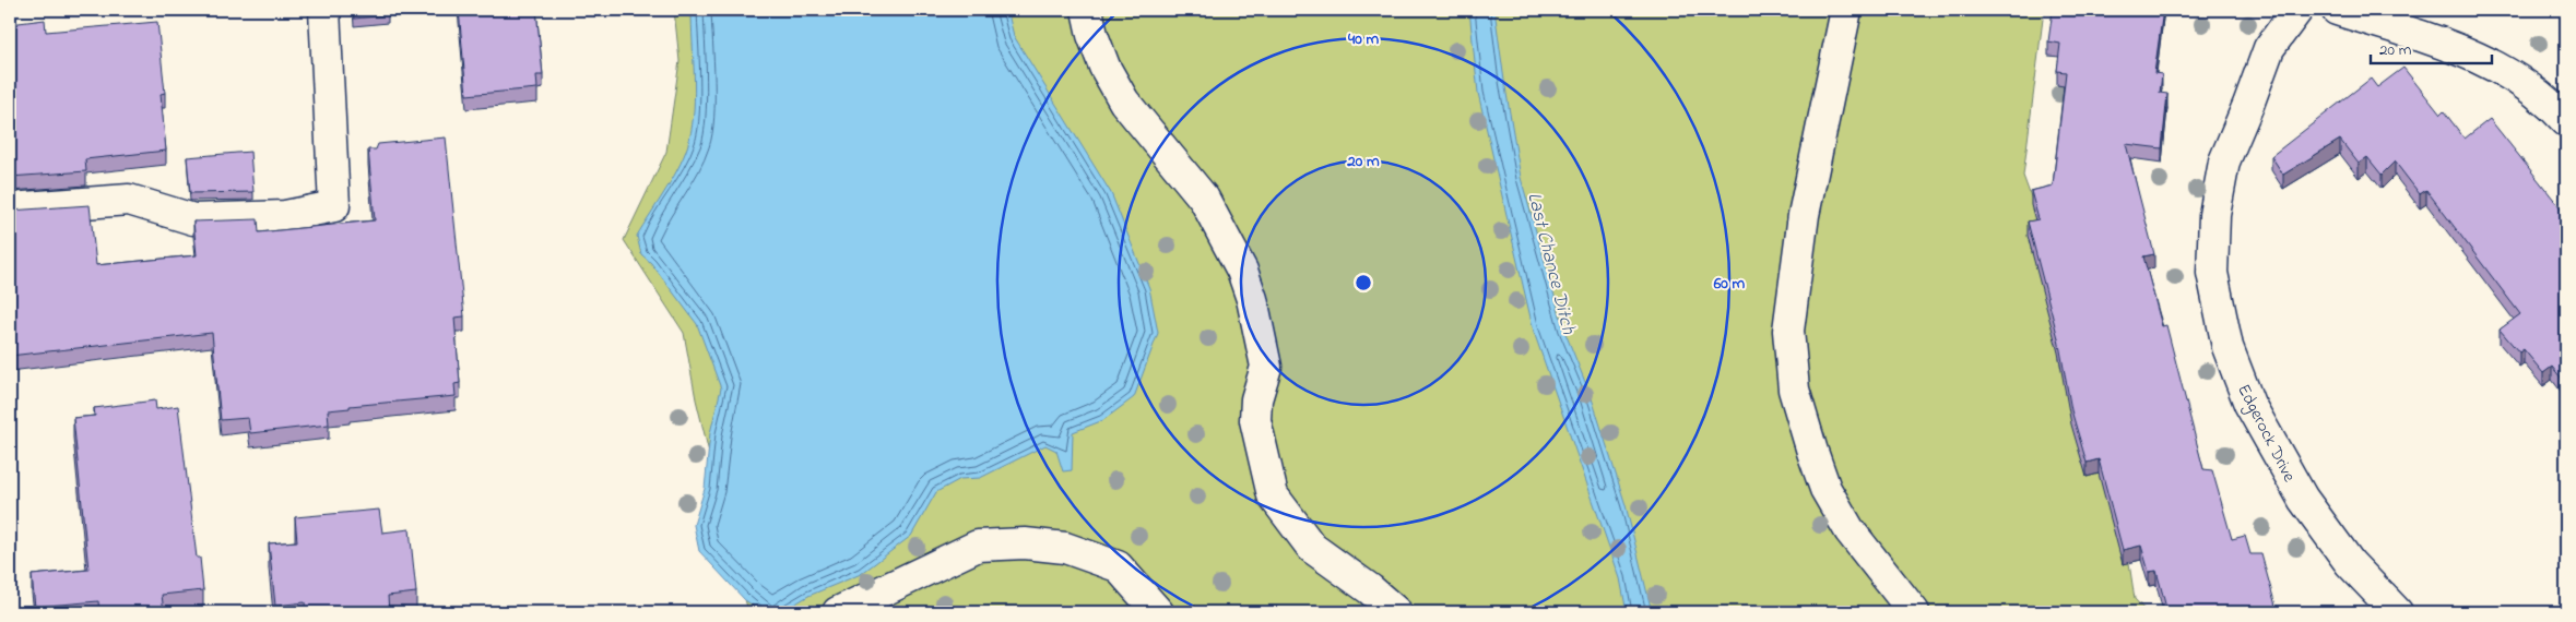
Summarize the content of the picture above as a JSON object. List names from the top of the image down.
{
  "streets": {
    "street": ["Edgerock Drive"]
  },
  "water": ["Last Chance Ditch"],
  "scale_bar": "20 m",
  "rings": ["40 m", "20 m", "60 m"]
}
